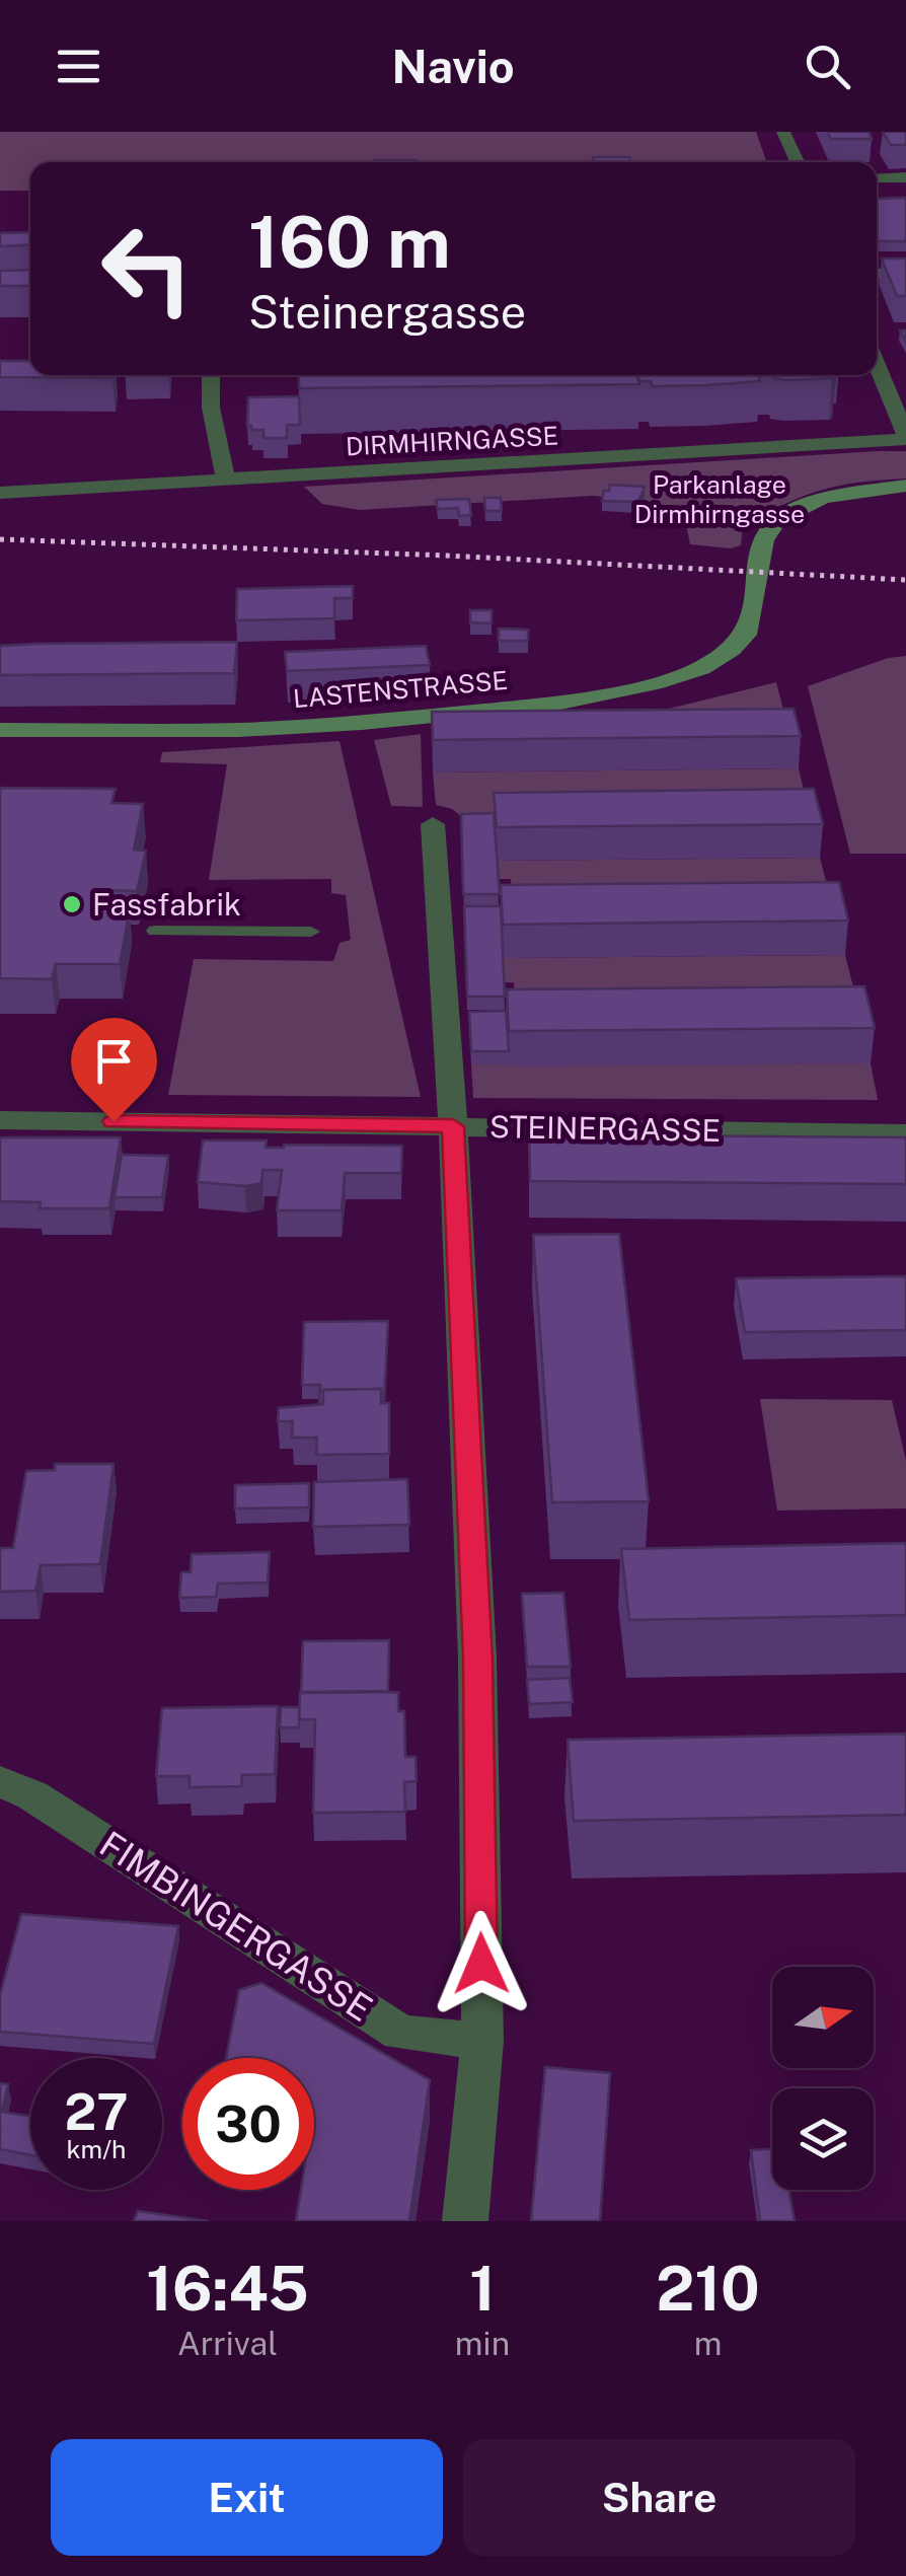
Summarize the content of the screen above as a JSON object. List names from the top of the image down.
{
  "streets": {
    "street": [
      "DIRMHIRNGASSE",
      "LASTENSTRASSE",
      "STEINERGASSE",
      "FIMBINGERGASSE"
    ]
  },
  "parks": ["Parkanlage Dirmhirngasse"],
  "places": ["Fassfabrik"],
  "north": "right",
  "page": {
    "header": "Navio",
    "turn": ["160 m", "Steinergasse"],
    "speed": "27 km/h",
    "limit": "30",
    "eta": [
      "16:45",
      "Arrival",
      "1",
      "min",
      "210",
      "m"
    ],
    "buttons": ["Exit", "Share"]
  }
}
